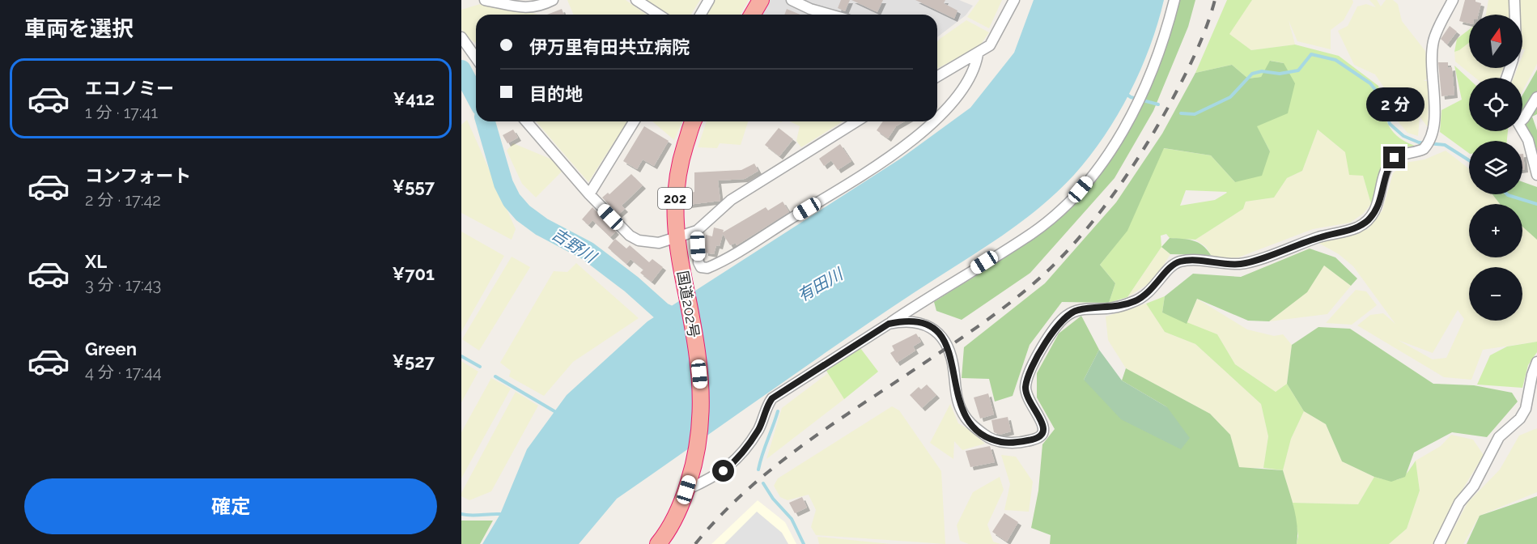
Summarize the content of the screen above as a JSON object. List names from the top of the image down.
{
  "streets": {
    "highway": ["202", "国道202号"]
  },
  "water": ["吉野川", "有田川"],
  "north": "top",
  "page": {
    "heading": "車両を選択",
    "map_buttons": ["+", "−"],
    "banner": ["伊万里有田共立病院", "目的地"],
    "list": [
      {
        "name": "エコノミー",
        "note": "1 分 · 17:41",
        "value": "¥412"
      },
      {
        "name": "コンフォート",
        "note": "2 分 · 17:42",
        "value": "¥557"
      },
      {
        "name": "XL",
        "note": "3 分 · 17:43",
        "value": "¥701"
      },
      {
        "name": "Green",
        "note": "4 分 · 17:44",
        "value": "¥527"
      }
    ],
    "bubble": "2 分",
    "buttons": "確定"
  }
}
